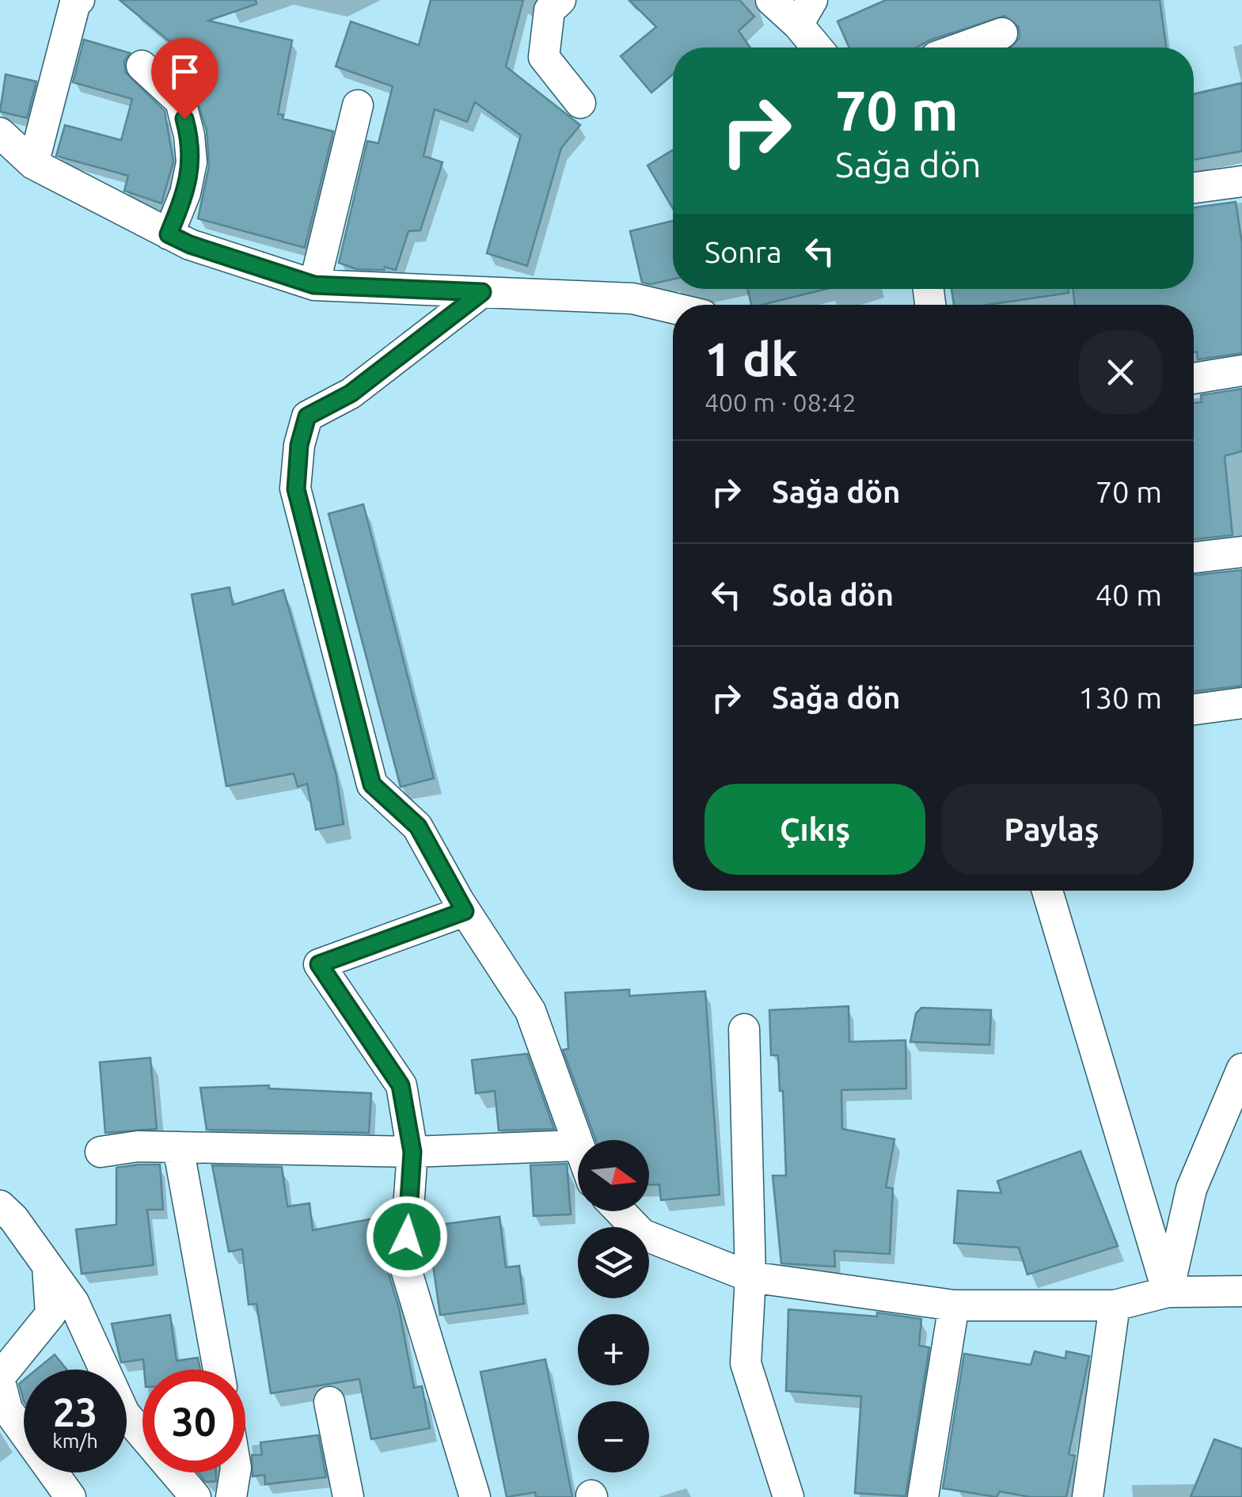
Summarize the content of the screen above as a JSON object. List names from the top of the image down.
{
  "north": "right",
  "page": {
    "turn": ["70 m", "Sağa dön"],
    "then": "Sonra",
    "heading": ["1 dk", "400 m · 08:42"],
    "list": [
      {
        "name": "Sağa dön",
        "value": "70 m"
      },
      {
        "name": "Sola dön",
        "value": "40 m"
      },
      {
        "name": "Sağa dön",
        "value": "130 m"
      }
    ],
    "buttons": ["Çıkış", "Paylaş"],
    "map_buttons": ["+", "−"],
    "speed": "23 km/h",
    "limit": "30"
  }
}
